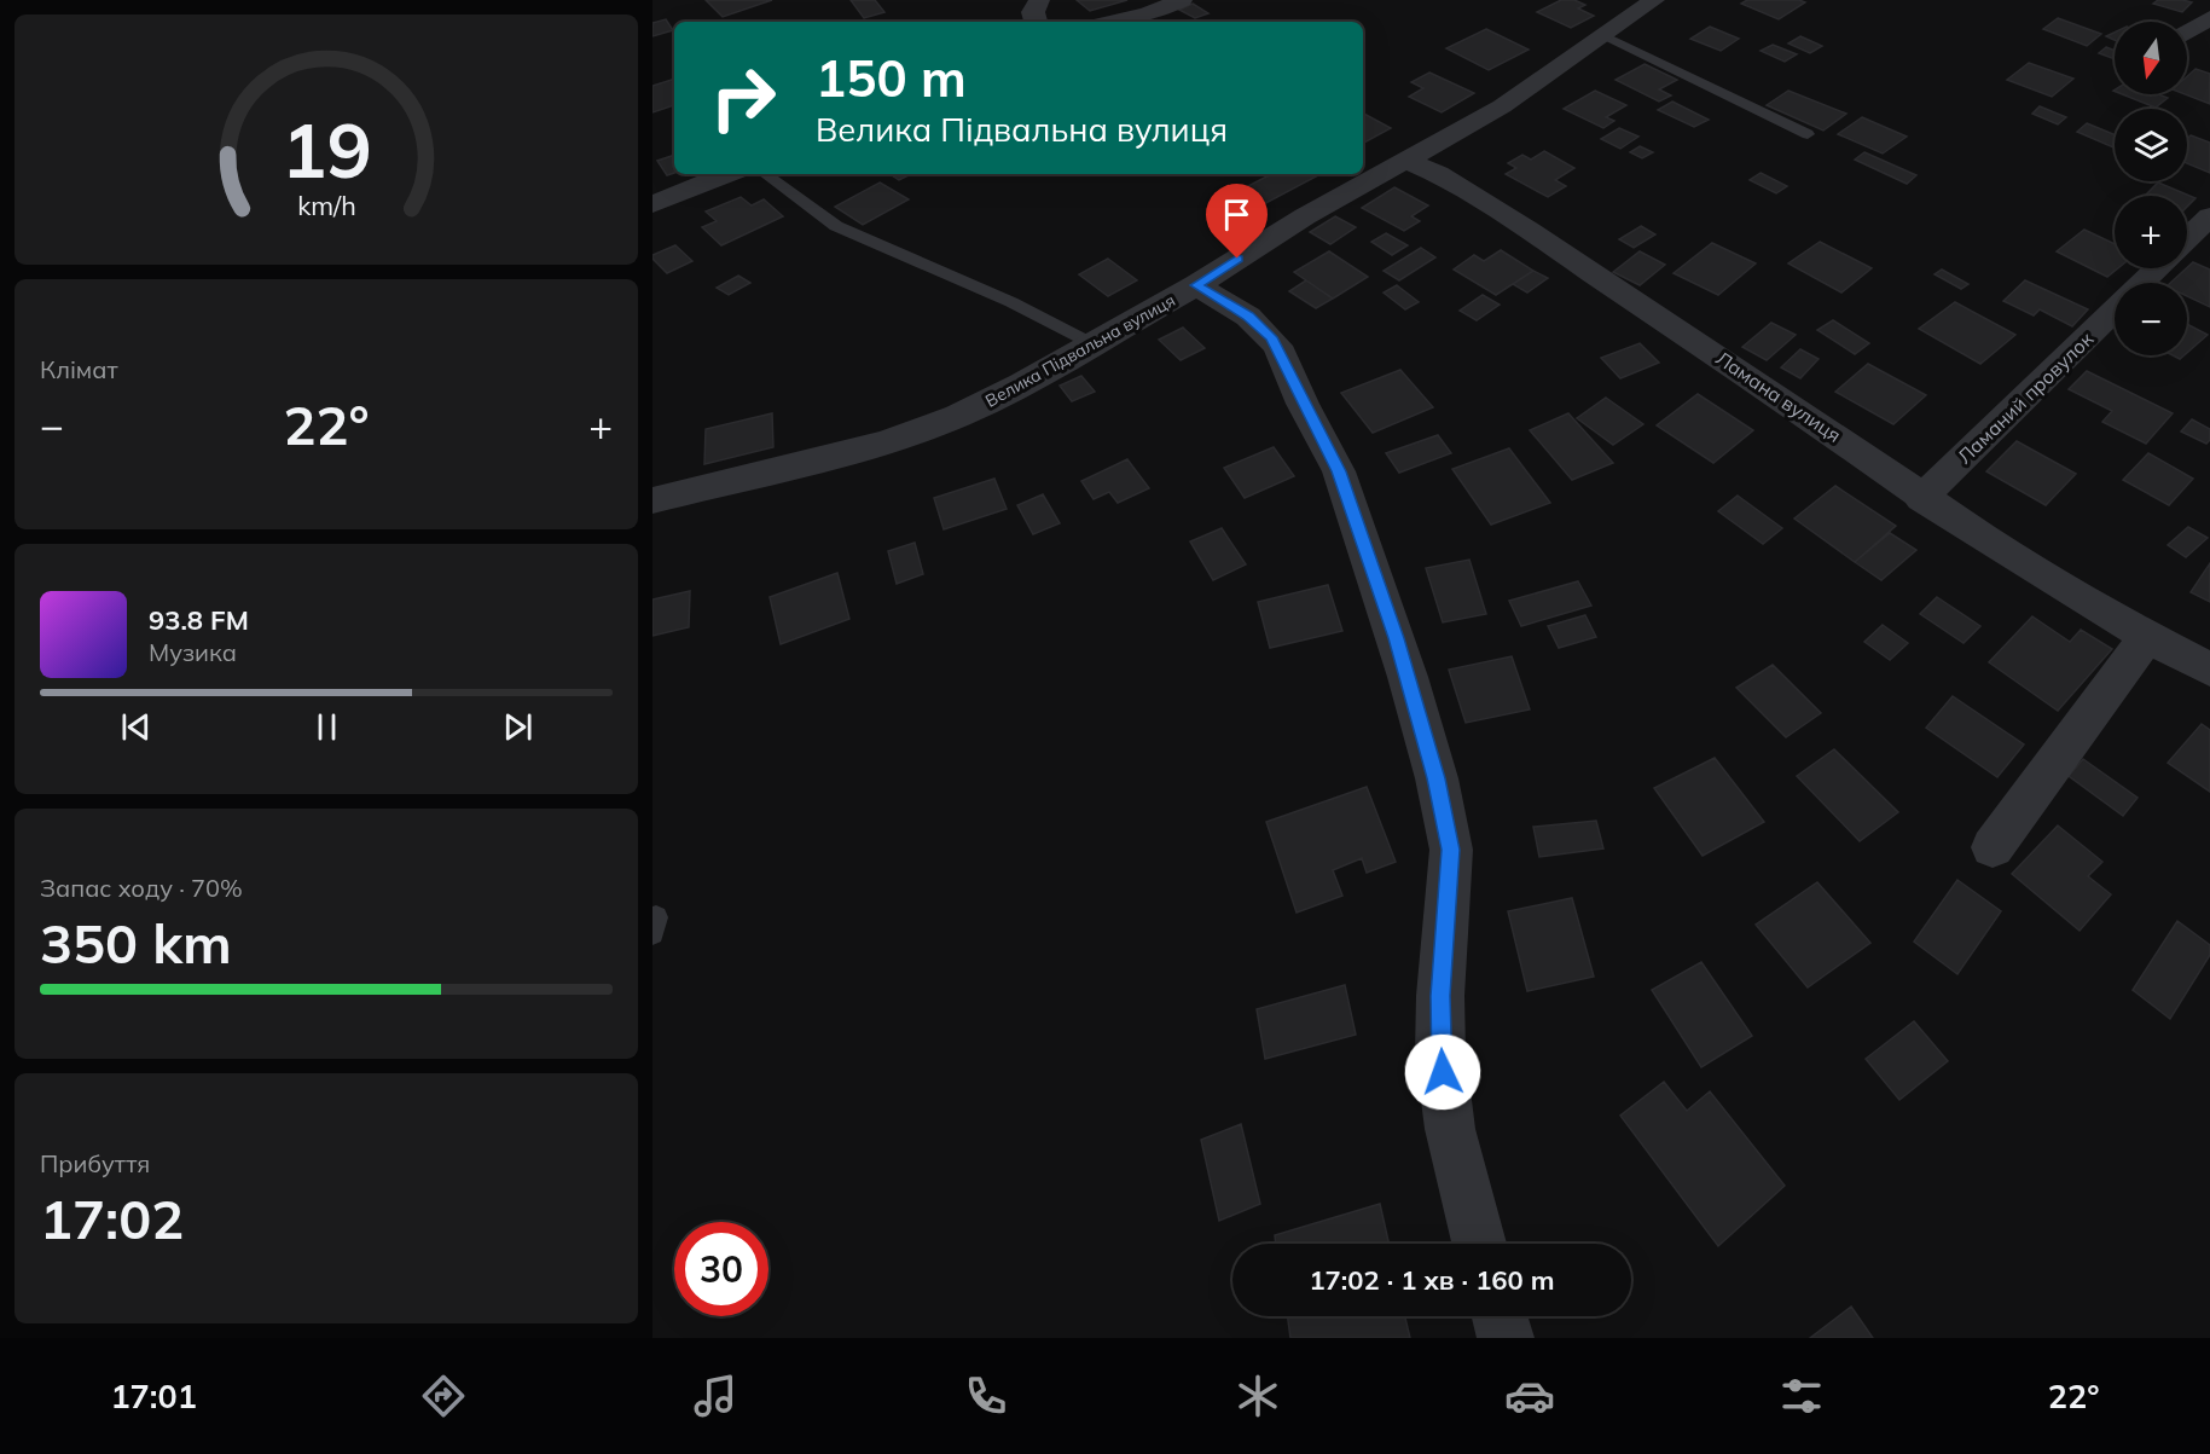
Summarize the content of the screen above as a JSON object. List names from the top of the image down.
{
  "streets": {
    "street": ["Велика Підвальна вулиця", "Ламана вулиця", "Ламаний провулок"]
  },
  "crossings": [
    ["Велика Підвальна вулиця", "Ламана вулиця"],
    ["Ламана вулиця", "Ламаний провулок"]
  ],
  "north": "bottom",
  "page": {
    "map_buttons": ["+", "−"],
    "turn": ["150 m", "Велика Підвальна вулиця"],
    "tile": [
      "Клімат",
      ["Запас ходу · 70%", "350 km"],
      ["Прибуття", "17:02"]
    ],
    "heat": ["−", "22°", "+"],
    "song": ["93.8 FM", "Музика"],
    "limit": "30",
    "trip": "17:02 · 1 хв · 160 m",
    "tabs": ["17:01", "22°"],
    "gauge": ["19", "km/h"]
  }
}
